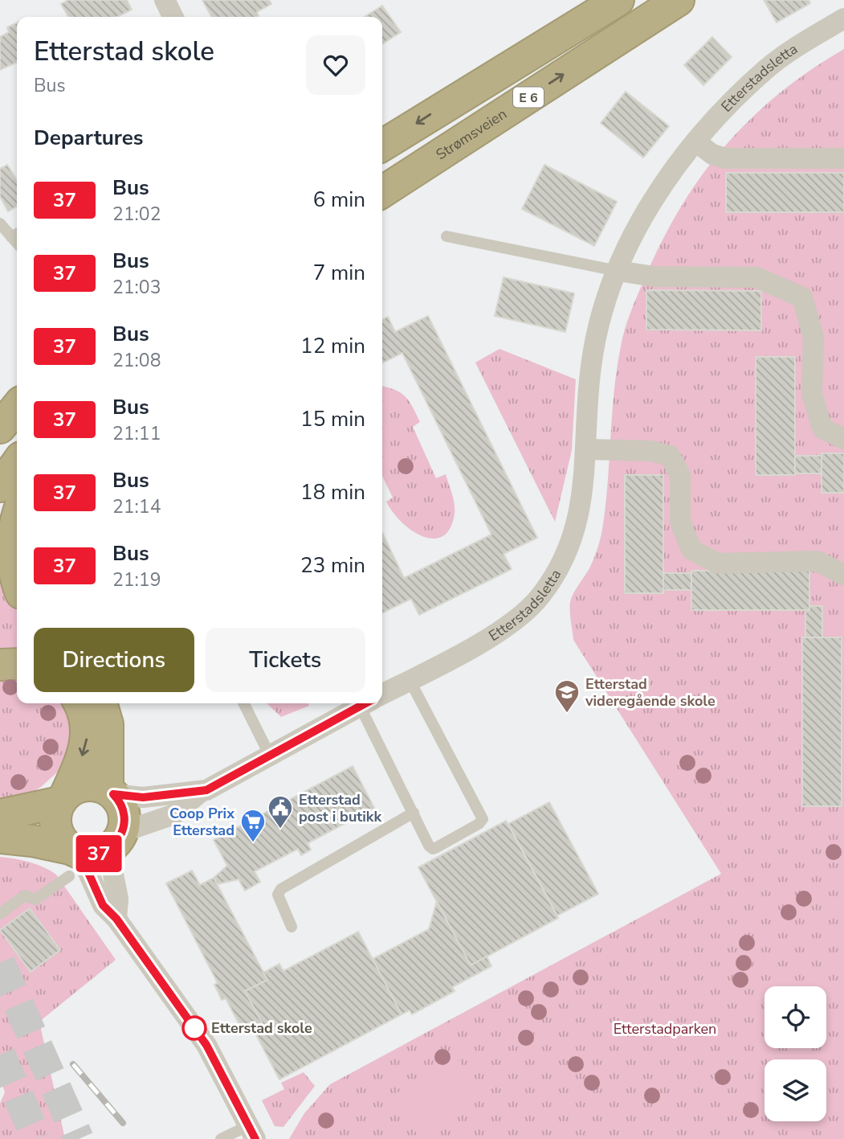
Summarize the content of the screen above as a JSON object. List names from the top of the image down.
{
  "streets": {
    "highway": ["E 6", "Strømsveien"],
    "street": ["Etterstadsletta"]
  },
  "parks": ["Etterstadparken"],
  "places": {
    "school or university": ["Etterstad videregående skole"],
    "public building": ["Etterstad post i butikk"],
    "supermarket": ["Coop Prix Etterstad"],
    "other": ["Etterstad skole"]
  },
  "lines": ["bus line 37"],
  "page": {
    "on_map": "37",
    "heading": [
      ["Etterstad skole", "Bus"],
      "Departures"
    ],
    "list": [
      {
        "mark": "37",
        "name": "Bus",
        "note": "21:02",
        "value": "6 min"
      },
      {
        "mark": "37",
        "name": "Bus",
        "note": "21:03",
        "value": "7 min"
      },
      {
        "mark": "37",
        "name": "Bus",
        "note": "21:08",
        "value": "12 min"
      },
      {
        "mark": "37",
        "name": "Bus",
        "note": "21:11",
        "value": "15 min"
      },
      {
        "mark": "37",
        "name": "Bus",
        "note": "21:14",
        "value": "18 min"
      },
      {
        "mark": "37",
        "name": "Bus",
        "note": "21:19",
        "value": "23 min"
      }
    ],
    "buttons": ["Directions", "Tickets"]
  }
}
